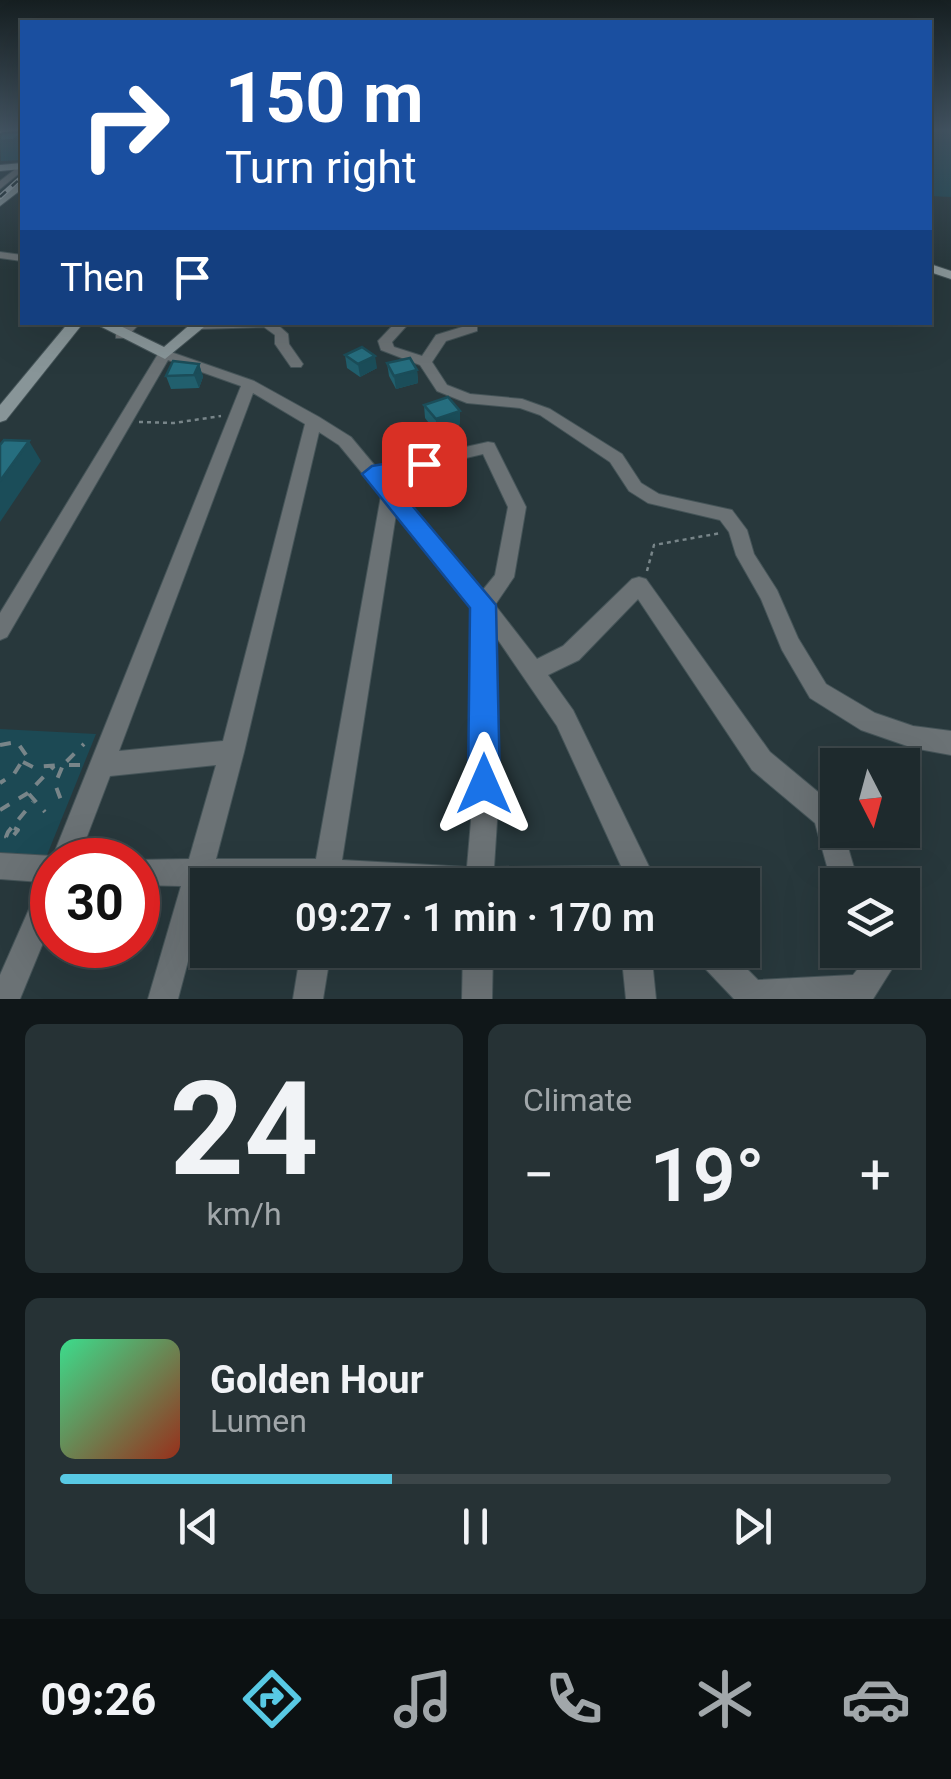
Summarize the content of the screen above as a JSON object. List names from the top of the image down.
{
  "north": "bottom",
  "page": {
    "turn": ["150 m", "Turn right"],
    "then": "Then",
    "limit": "30",
    "trip": "09:27 · 1 min · 170 m",
    "tile": [
      ["24", "km/h"],
      "Climate"
    ],
    "heat": ["−", "19°", "+"],
    "song": ["Golden Hour", "Lumen"],
    "tabs": "09:26"
  }
}
